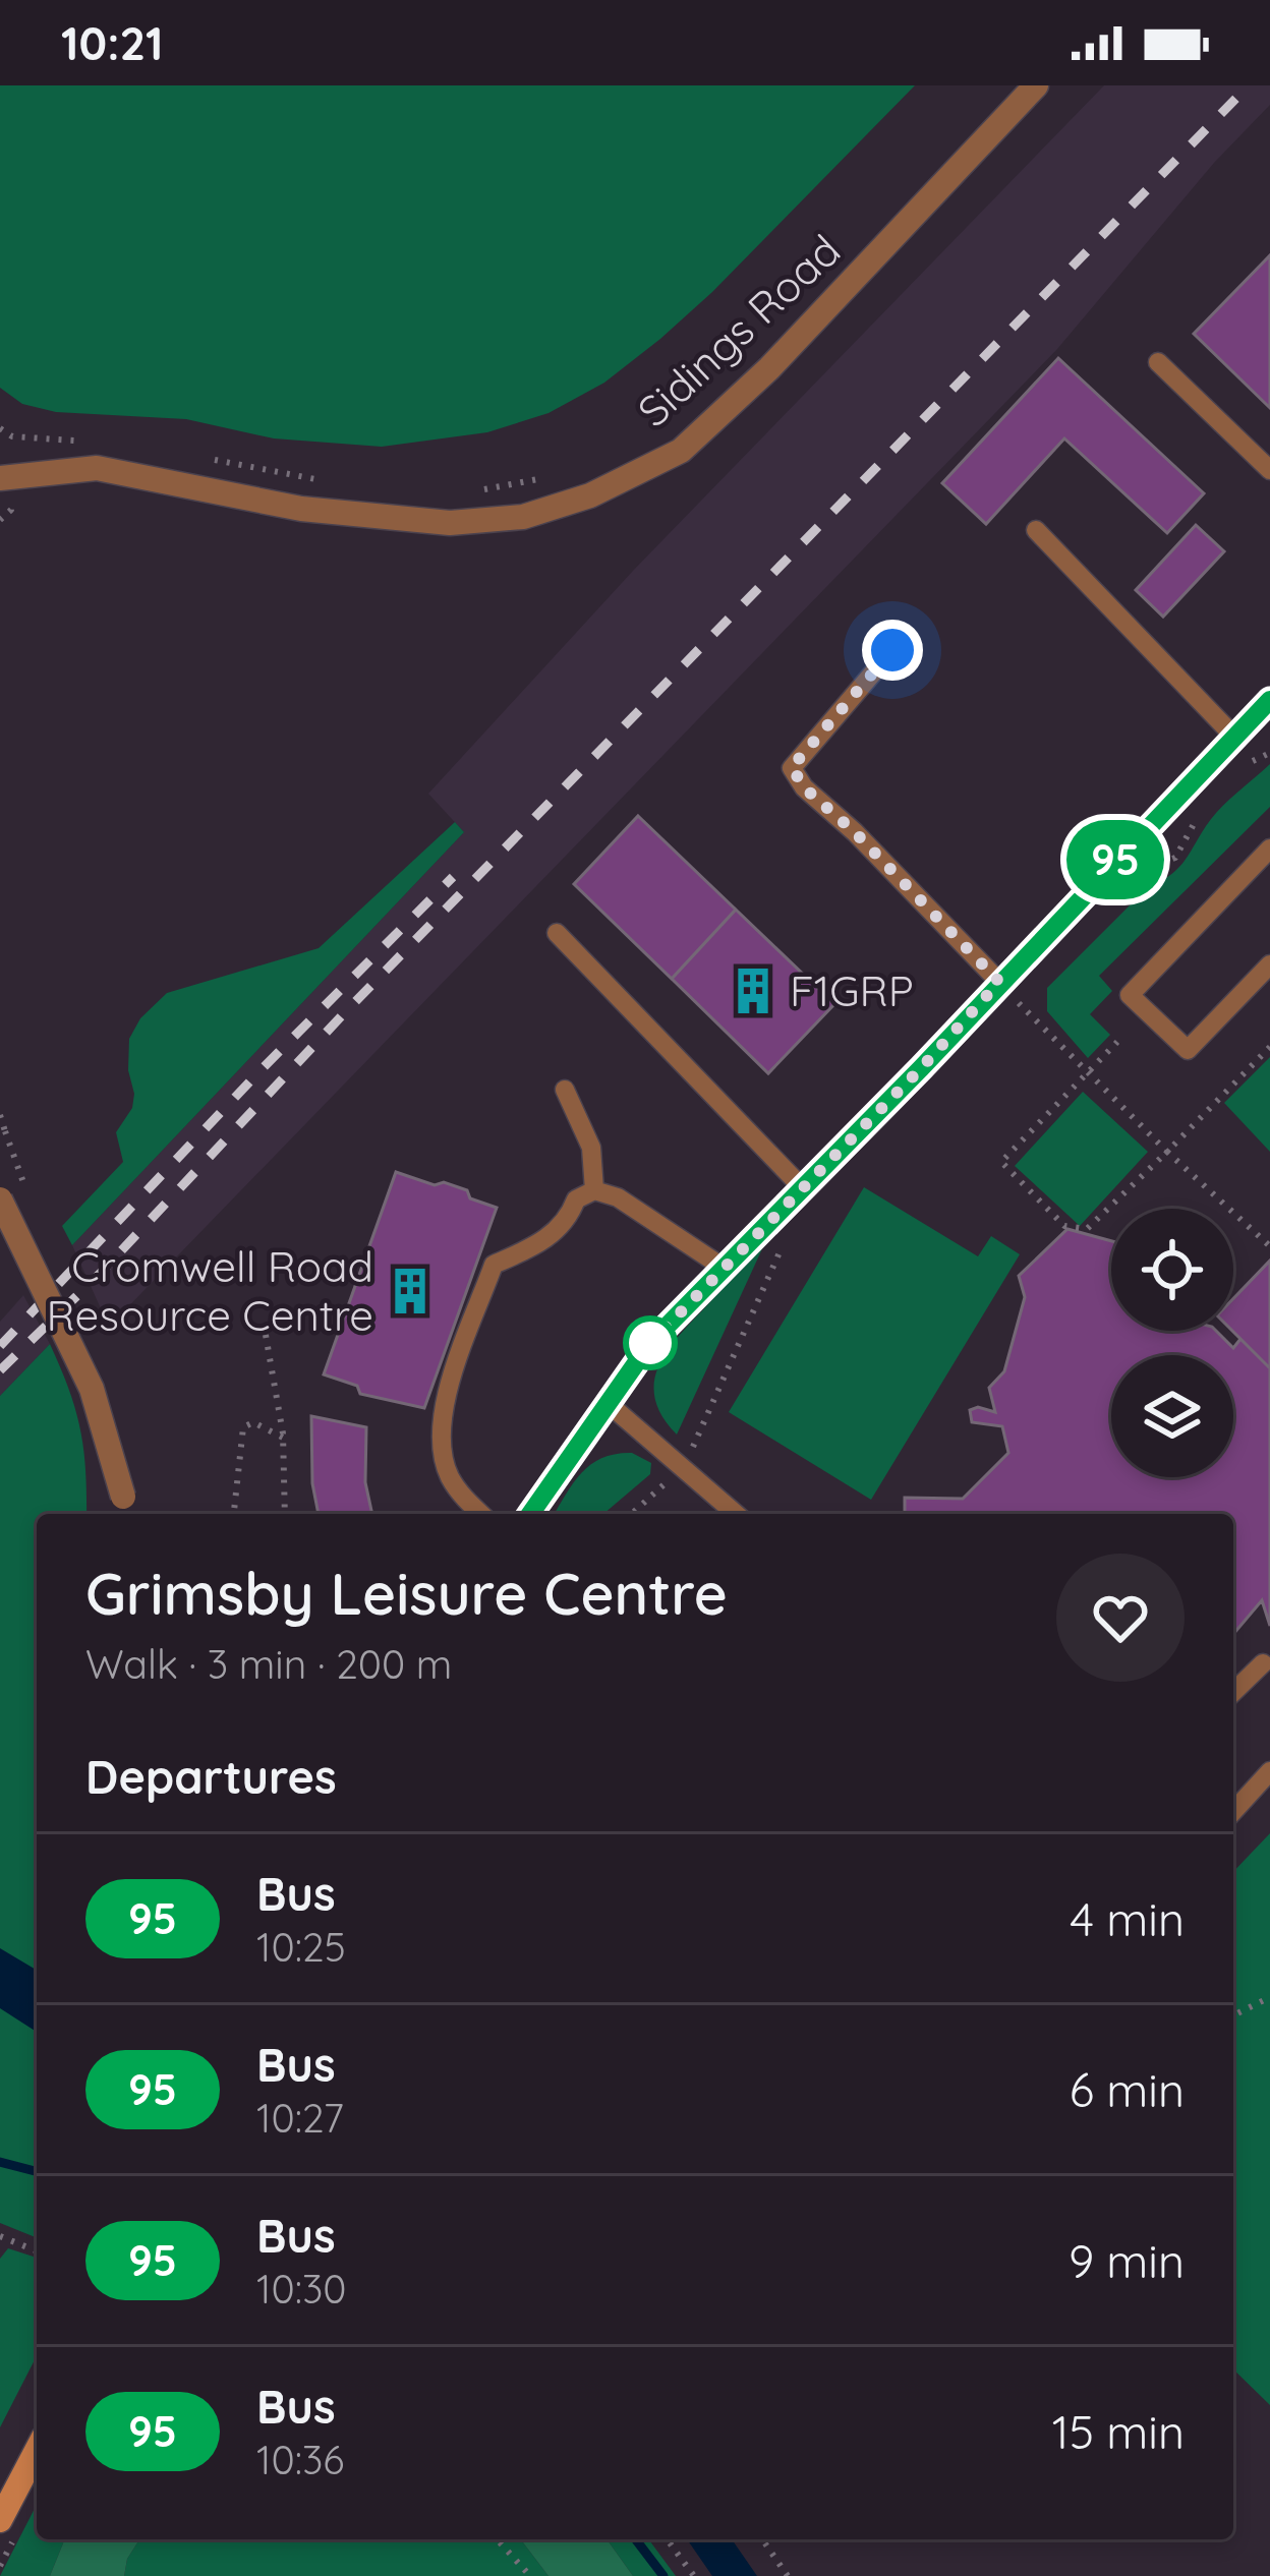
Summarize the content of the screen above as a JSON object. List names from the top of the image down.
{
  "streets": {
    "street": ["Sidings Road"]
  },
  "places": {
    "building": ["F1GRP", "Cromwell Road Resource Centre"]
  },
  "lines": ["bus line 95"],
  "page": {
    "status": "10:21",
    "on_map": "95",
    "heading": [
      ["Grimsby Leisure Centre", "Walk · 3 min · 200 m"],
      "Departures"
    ],
    "list": [
      {
        "mark": "95",
        "name": "Bus",
        "note": "10:25",
        "value": "4 min"
      },
      {
        "mark": "95",
        "name": "Bus",
        "note": "10:27",
        "value": "6 min"
      },
      {
        "mark": "95",
        "name": "Bus",
        "note": "10:30",
        "value": "9 min"
      },
      {
        "mark": "95",
        "name": "Bus",
        "note": "10:36",
        "value": "15 min"
      }
    ]
  }
}
